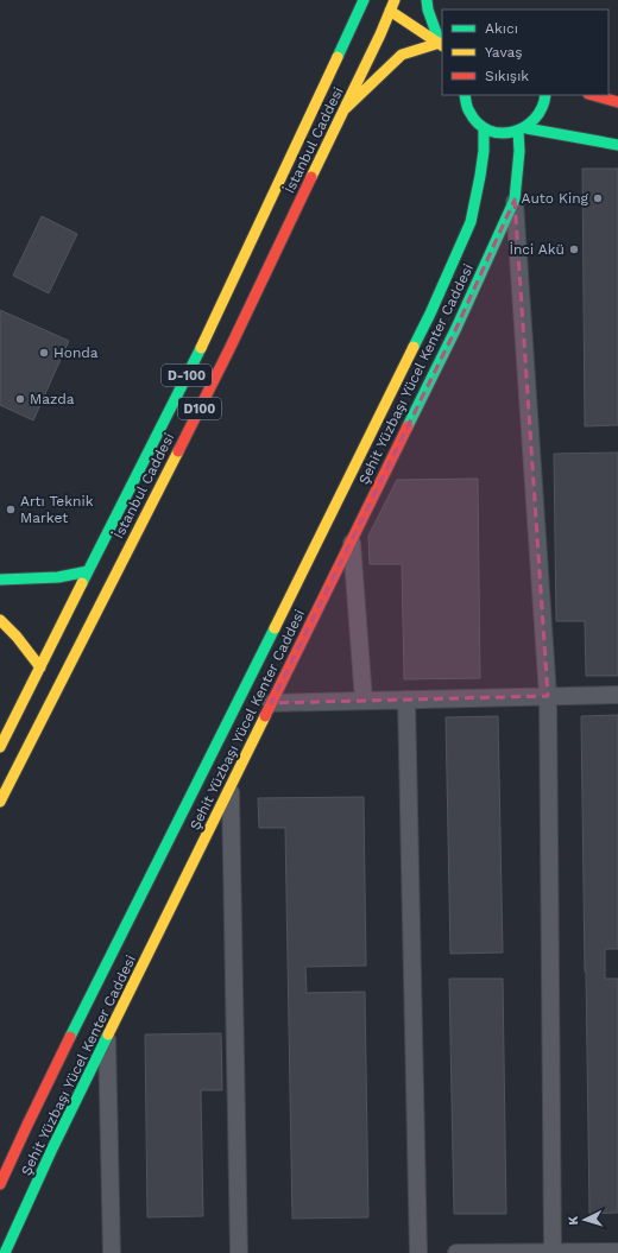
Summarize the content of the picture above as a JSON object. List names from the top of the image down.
{
  "streets": {
    "main road": [
      "İstanbul Caddesi",
      "Şehit Yüzbaşı Yücel Kenter Caddesi",
      "D-100",
      "D100"
    ]
  },
  "places": [
    "Auto King",
    "İnci Akü",
    "Honda",
    "Mazda",
    "Artı Teknik Market"
  ],
  "legend": ["Akıcı", "Yavaş", "Sıkışık"],
  "north": "left"
}
